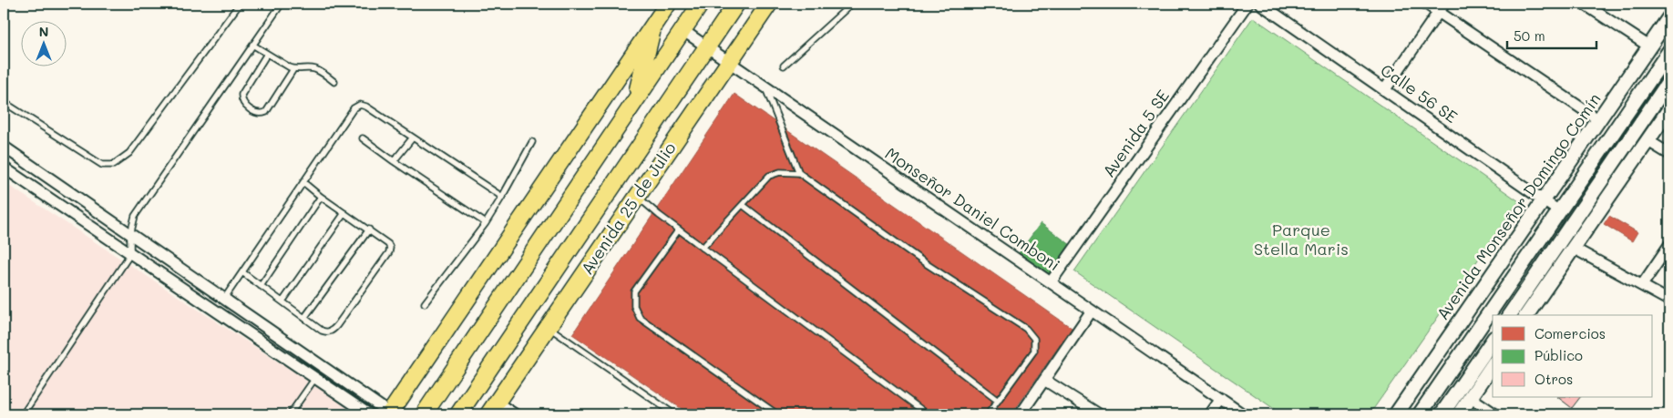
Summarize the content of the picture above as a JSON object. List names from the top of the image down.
{
  "streets": {
    "main road": ["Avenida Monseñor Domingo Comín", "Avenida 25 de Julio"],
    "street": ["Calle 56 SE", "Avenida 5 SE", "Monseñor Daniel Comboni"]
  },
  "crossings": [
    ["Calle 56 SE", "Avenida Monseñor Domingo Comín"],
    ["Avenida 5 SE", "Monseñor Daniel Comboni"],
    ["Avenida 25 de Julio", "Monseñor Daniel Comboni"]
  ],
  "parks": ["Parque Stella Maris"],
  "legend": ["Comercios", "Público", "Otros"],
  "scale_bar": "50 m",
  "north": "top"
}
